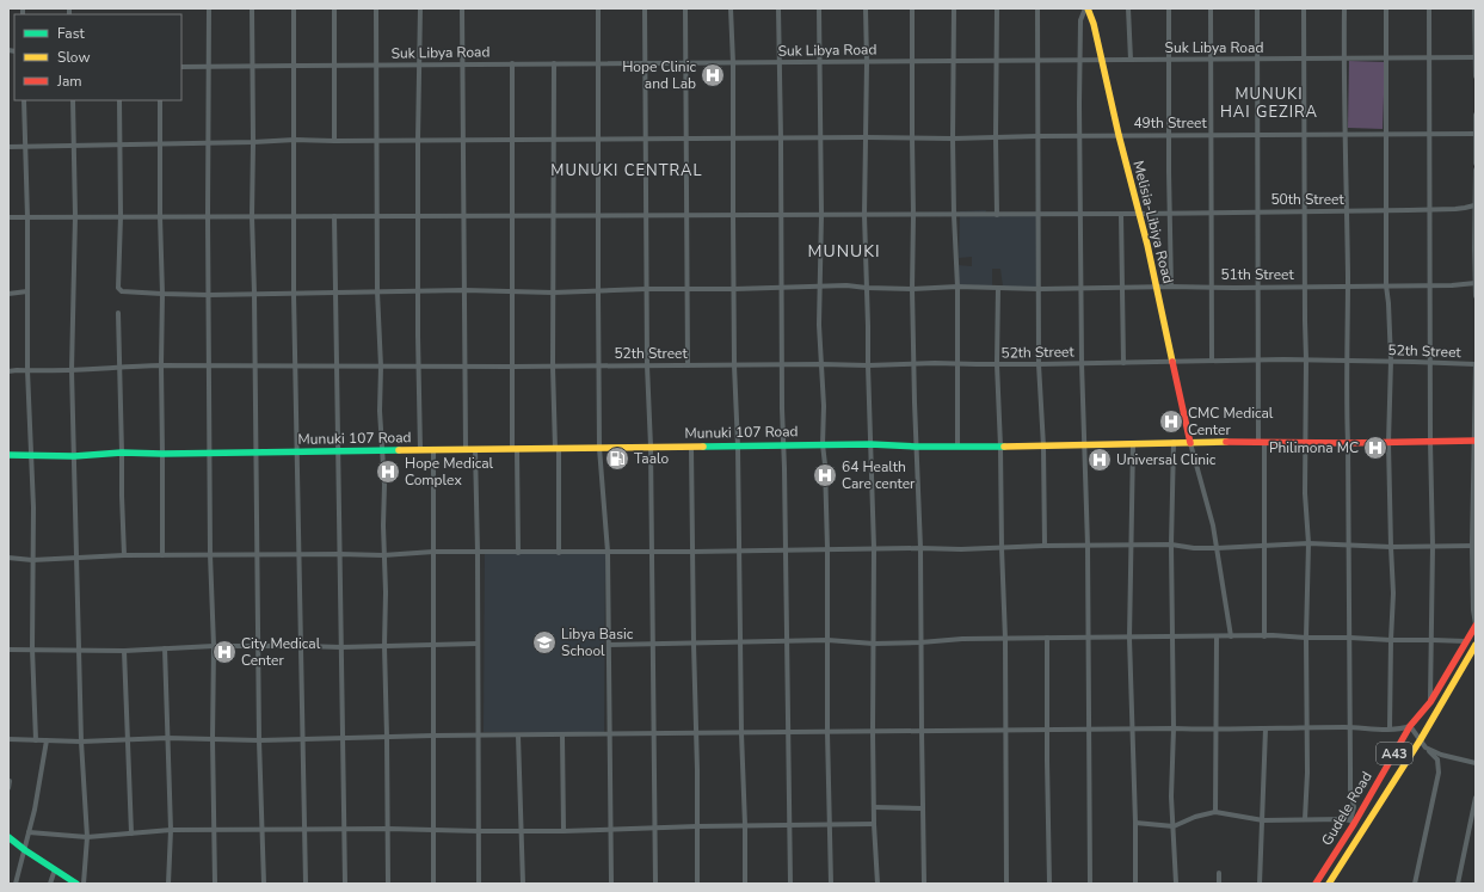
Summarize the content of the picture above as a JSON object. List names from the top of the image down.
{
  "streets": {
    "main road": [
      "Melisia-Libiya Road",
      "Munuki 107 Road",
      "A43",
      "Gudele Road"
    ],
    "street": [
      "Suk Libya Road",
      "49th Street",
      "50th Street",
      "51th Street",
      "52th Street"
    ]
  },
  "crossings": [
    ["Suk Libya Road", "Melisia-Libiya Road"],
    ["49th Street", "Melisia-Libiya Road"],
    ["50th Street", "Melisia-Libiya Road"],
    ["50th Street", "51th Street"],
    ["Melisia-Libiya Road", "51th Street"],
    ["Melisia-Libiya Road", "52th Street"],
    ["Melisia-Libiya Road", "Munuki 107 Road"]
  ],
  "districts": ["MUNUKI HAI GEZIRA", "MUNUKI CENTRAL", "MUNUKI"],
  "places": {
    "hospital": [
      "Hope Clinic and Lab",
      "CMC Medical Center",
      "Philimona MC",
      "Universal Clinic",
      "Hope Medical Complex",
      "64 Health Care center",
      "City Medical Center"
    ],
    "fuel station": ["Taalo"],
    "school or university": ["Libya Basic School"]
  },
  "legend": ["Fast", "Slow", "Jam"]
}
